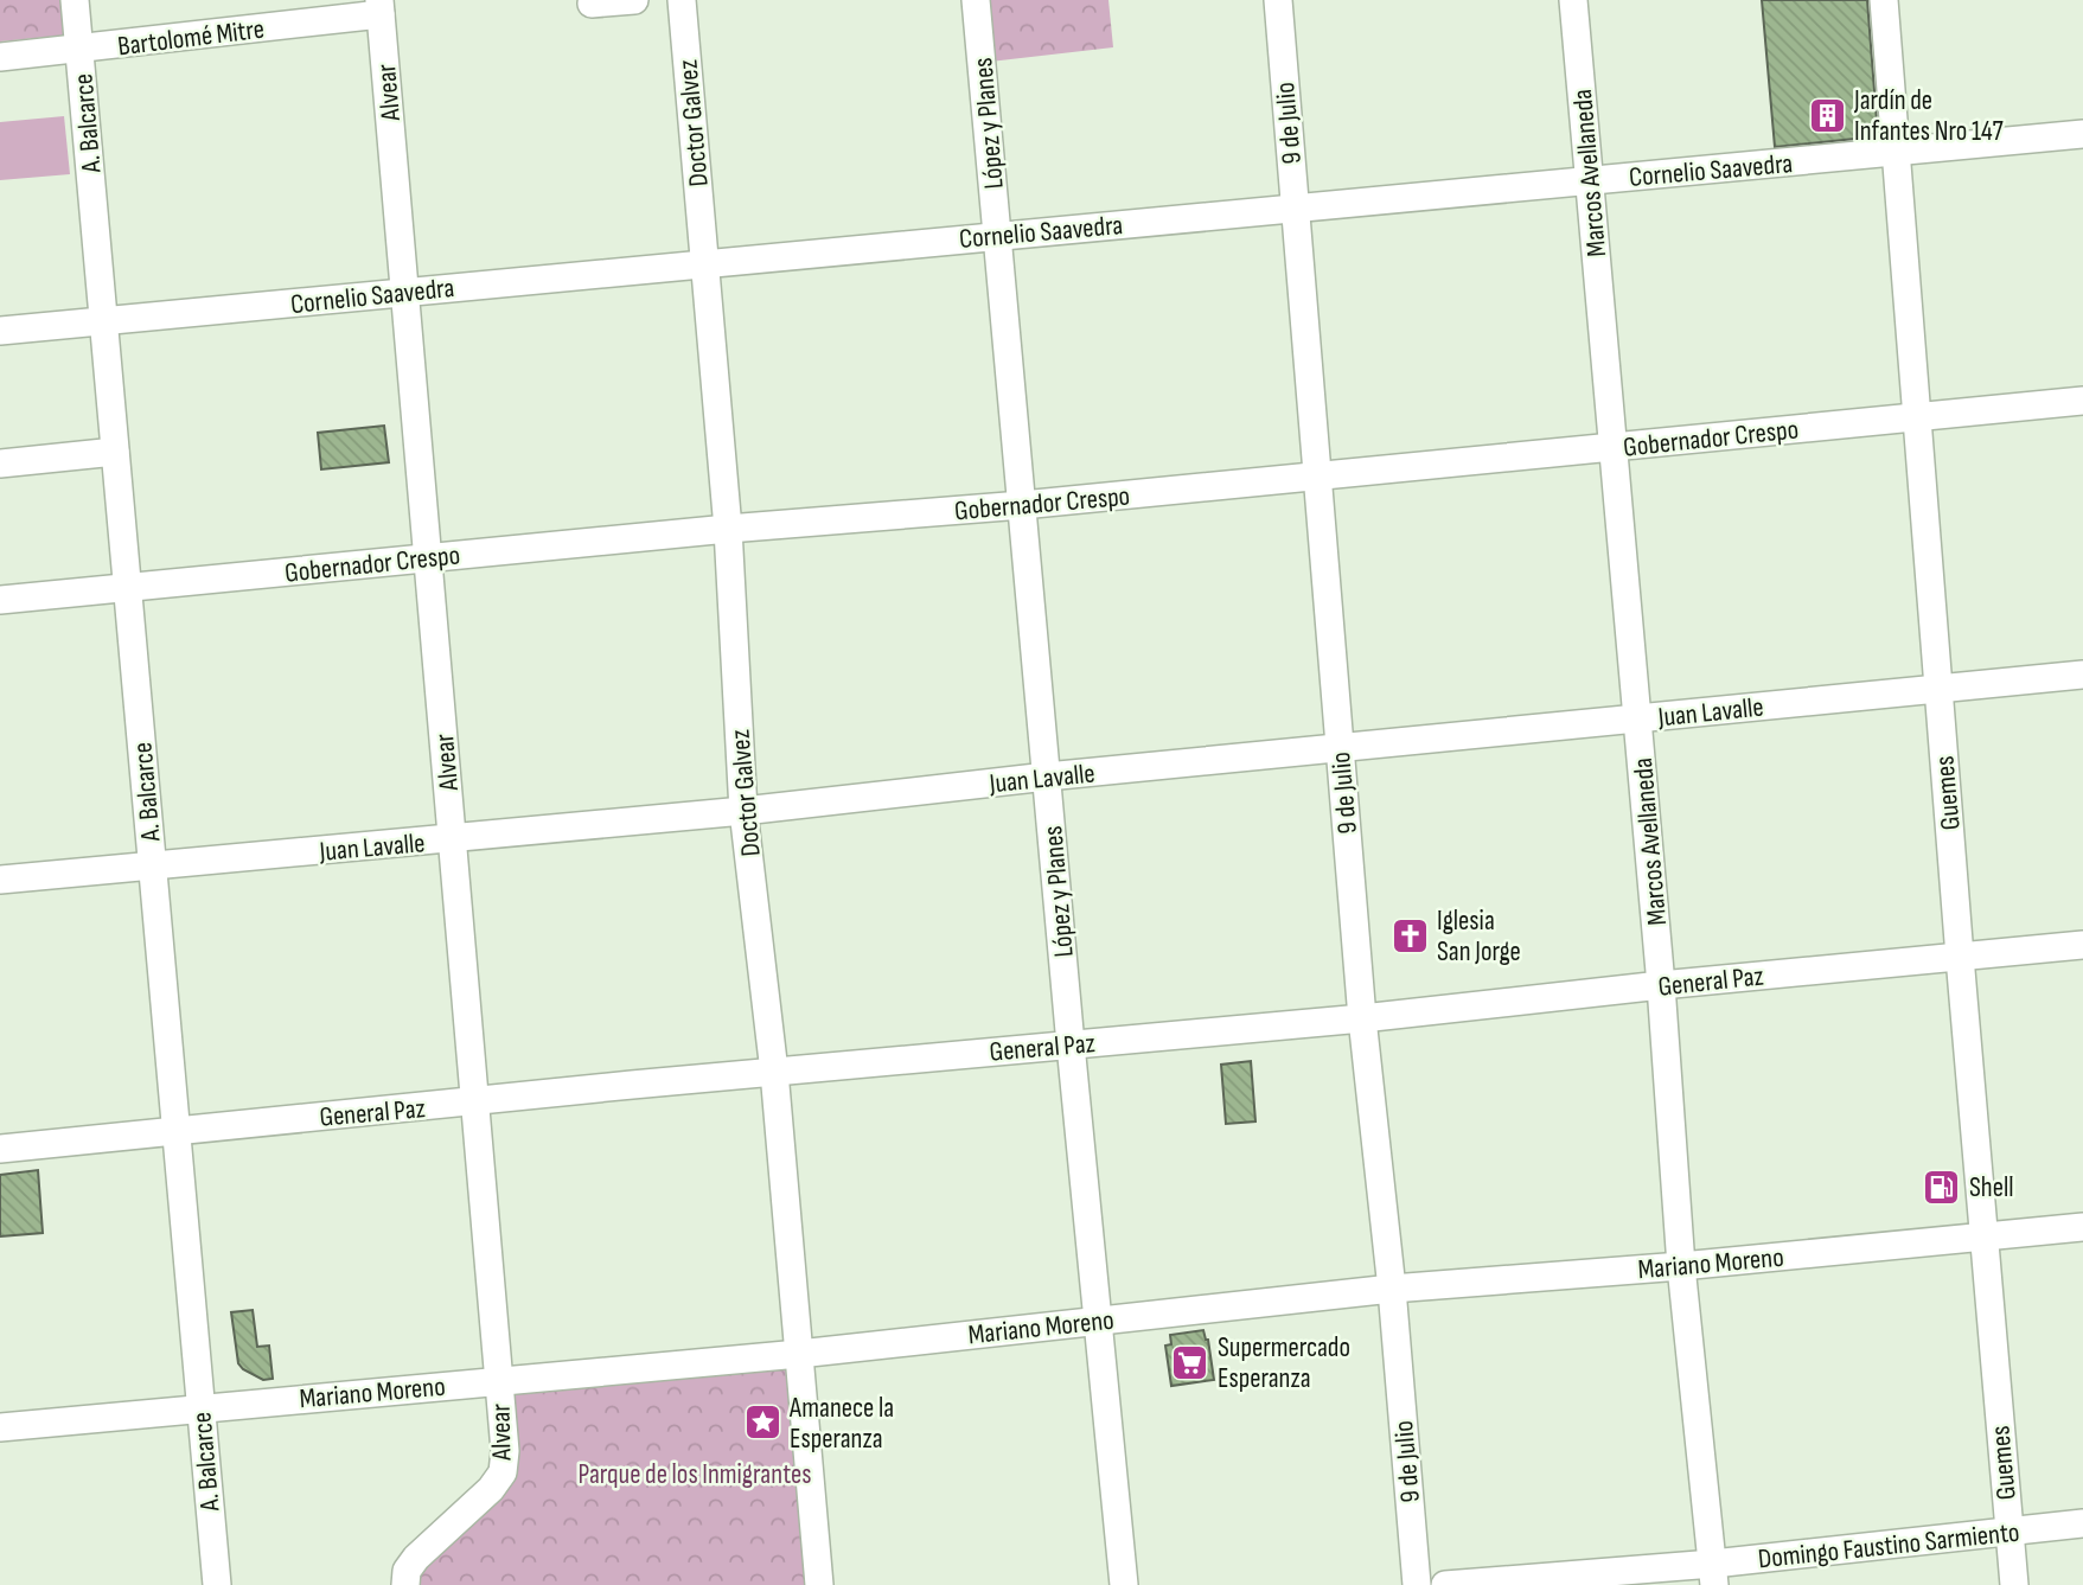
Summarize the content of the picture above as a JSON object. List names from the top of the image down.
{
  "streets": {
    "street": [
      "Bartolomé Mitre",
      "Alvear",
      "A. Balcarce",
      "Doctor Galvez",
      "López y Planes",
      "9 de Julio",
      "Cornelio Saavedra",
      "Marcos Avellaneda",
      "Gobernador Crespo",
      "Juan Lavalle",
      "Guemes",
      "General Paz",
      "Mariano Moreno",
      "Domingo Faustino Sarmiento"
    ]
  },
  "crossings": [
    ["Bartolomé Mitre", "Alvear"],
    ["Bartolomé Mitre", "A. Balcarce"],
    ["Alvear", "Cornelio Saavedra"],
    ["Alvear", "Gobernador Crespo"],
    ["Alvear", "Juan Lavalle"],
    ["Alvear", "General Paz"],
    ["Alvear", "Mariano Moreno"],
    ["A. Balcarce", "Cornelio Saavedra"],
    ["A. Balcarce", "Gobernador Crespo"],
    ["A. Balcarce", "Juan Lavalle"],
    ["A. Balcarce", "General Paz"],
    ["A. Balcarce", "Mariano Moreno"],
    ["Doctor Galvez", "Cornelio Saavedra"],
    ["Doctor Galvez", "Gobernador Crespo"],
    ["Doctor Galvez", "Juan Lavalle"],
    ["Doctor Galvez", "General Paz"],
    ["Doctor Galvez", "Mariano Moreno"],
    ["López y Planes", "Cornelio Saavedra"],
    ["López y Planes", "Gobernador Crespo"],
    ["López y Planes", "Juan Lavalle"],
    ["López y Planes", "General Paz"],
    ["López y Planes", "Mariano Moreno"],
    ["9 de Julio", "Cornelio Saavedra"],
    ["9 de Julio", "Gobernador Crespo"],
    ["9 de Julio", "Juan Lavalle"],
    ["9 de Julio", "General Paz"],
    ["9 de Julio", "Mariano Moreno"],
    ["Cornelio Saavedra", "Marcos Avellaneda"],
    ["Cornelio Saavedra", "Guemes"],
    ["Marcos Avellaneda", "Gobernador Crespo"],
    ["Marcos Avellaneda", "Juan Lavalle"],
    ["Marcos Avellaneda", "General Paz"],
    ["Marcos Avellaneda", "Mariano Moreno"],
    ["Marcos Avellaneda", "Domingo Faustino Sarmiento"],
    ["Gobernador Crespo", "Guemes"],
    ["Juan Lavalle", "Guemes"],
    ["Guemes", "General Paz"],
    ["Guemes", "Mariano Moreno"],
    ["Guemes", "Domingo Faustino Sarmiento"]
  ],
  "parks": ["Parque de los Inmigrantes"],
  "places": {
    "building": ["Jardín de Infantes Nro 147"],
    "church": ["Iglesia San Jorge"],
    "fuel station": ["Shell"],
    "supermarket": ["Supermercado Esperanza"],
    "place": ["Amanece la Esperanza"]
  }
}
